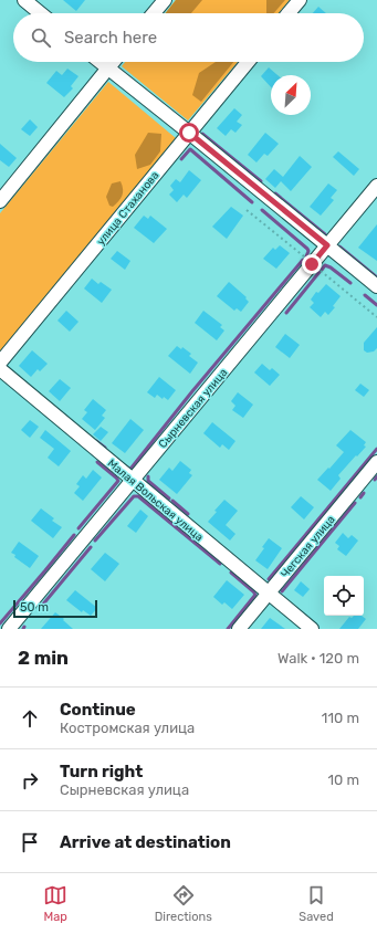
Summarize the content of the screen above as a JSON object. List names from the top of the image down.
{
  "streets": {
    "street": [
      "улица Стаханова",
      "Сырневская улица",
      "Малая Вольская улица",
      "Чегская улица"
    ]
  },
  "crossings": [
    ["Сырневская улица", "Малая Вольская улица"],
    ["Малая Вольская улица", "Чегская улица"]
  ],
  "scale_bar": "50 m",
  "north": "top right",
  "page": {
    "search": "Search here",
    "scale": "50 m",
    "heading": ["2 min", "Walk · 120 m"],
    "list": [
      ["Continue", "Костромская улица", "110 m"],
      ["Turn right", "Сырневская улица", "10 m"],
      "Arrive at destination"
    ],
    "nav": ["Map", "Directions", "Saved"]
  }
}
